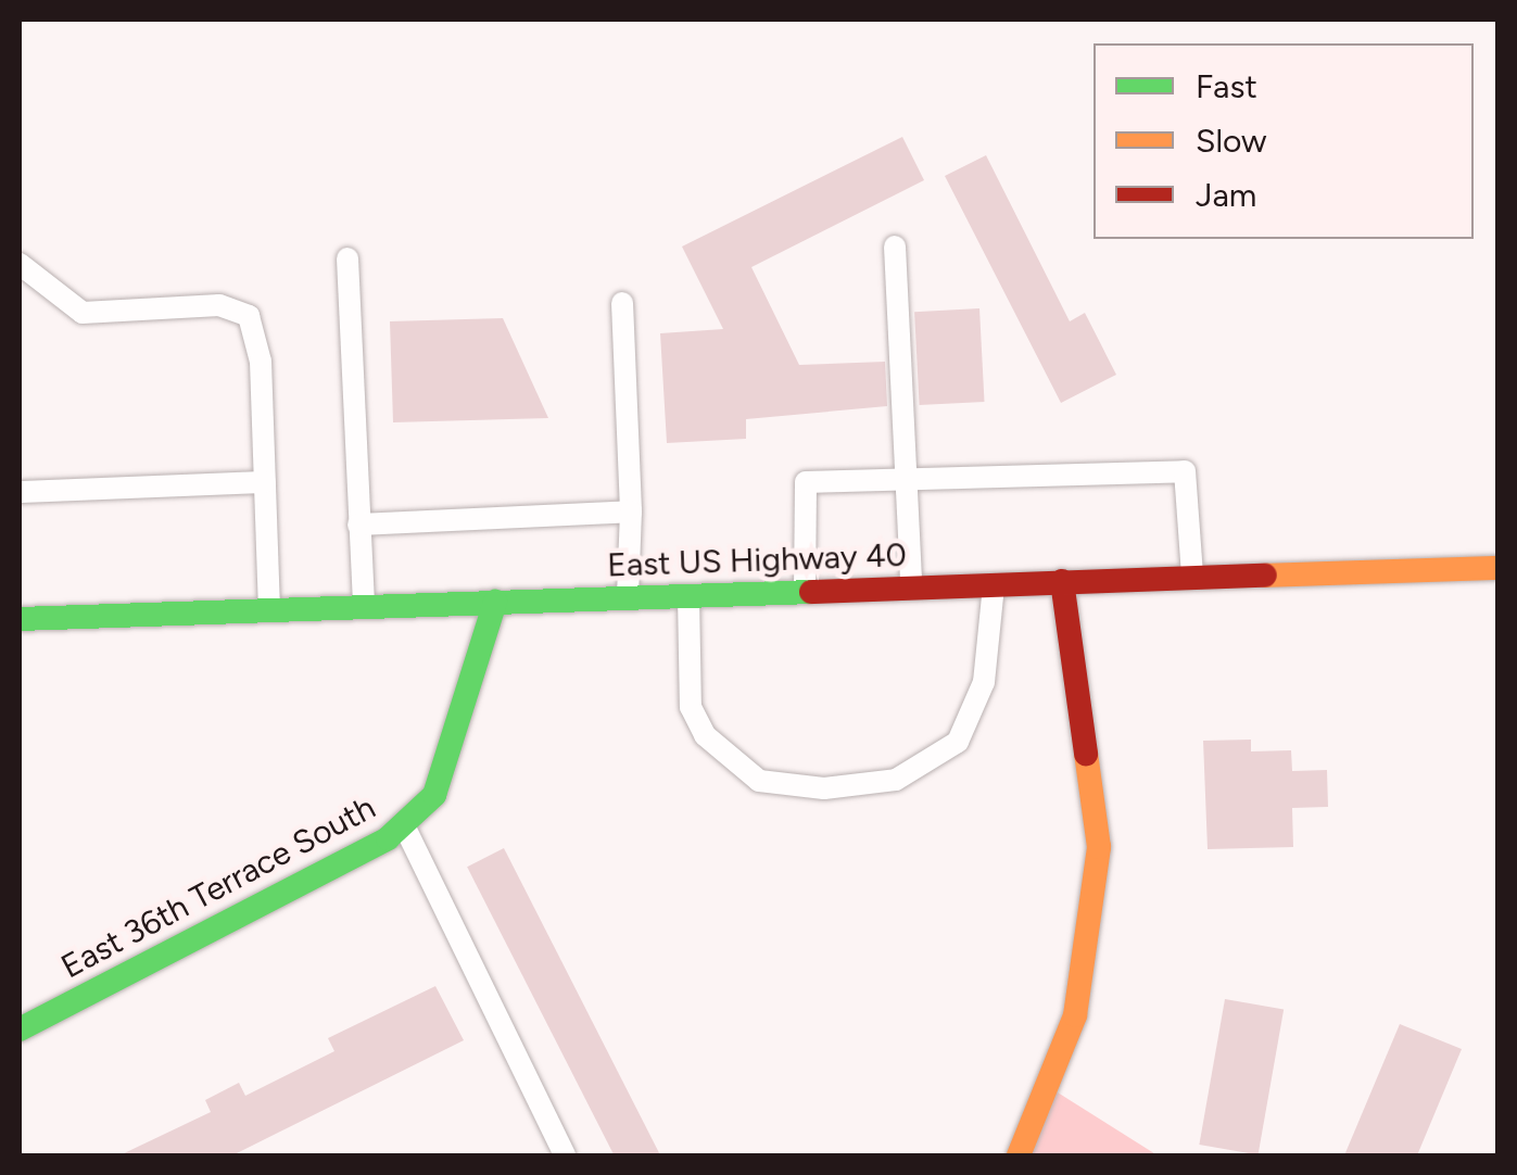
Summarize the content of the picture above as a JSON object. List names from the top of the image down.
{
  "streets": {
    "main road": ["East US Highway 40", "East 36th Terrace South"]
  },
  "crossings": [
    ["East US Highway 40", "East 36th Terrace South"]
  ],
  "legend": ["Fast", "Slow", "Jam"]
}
